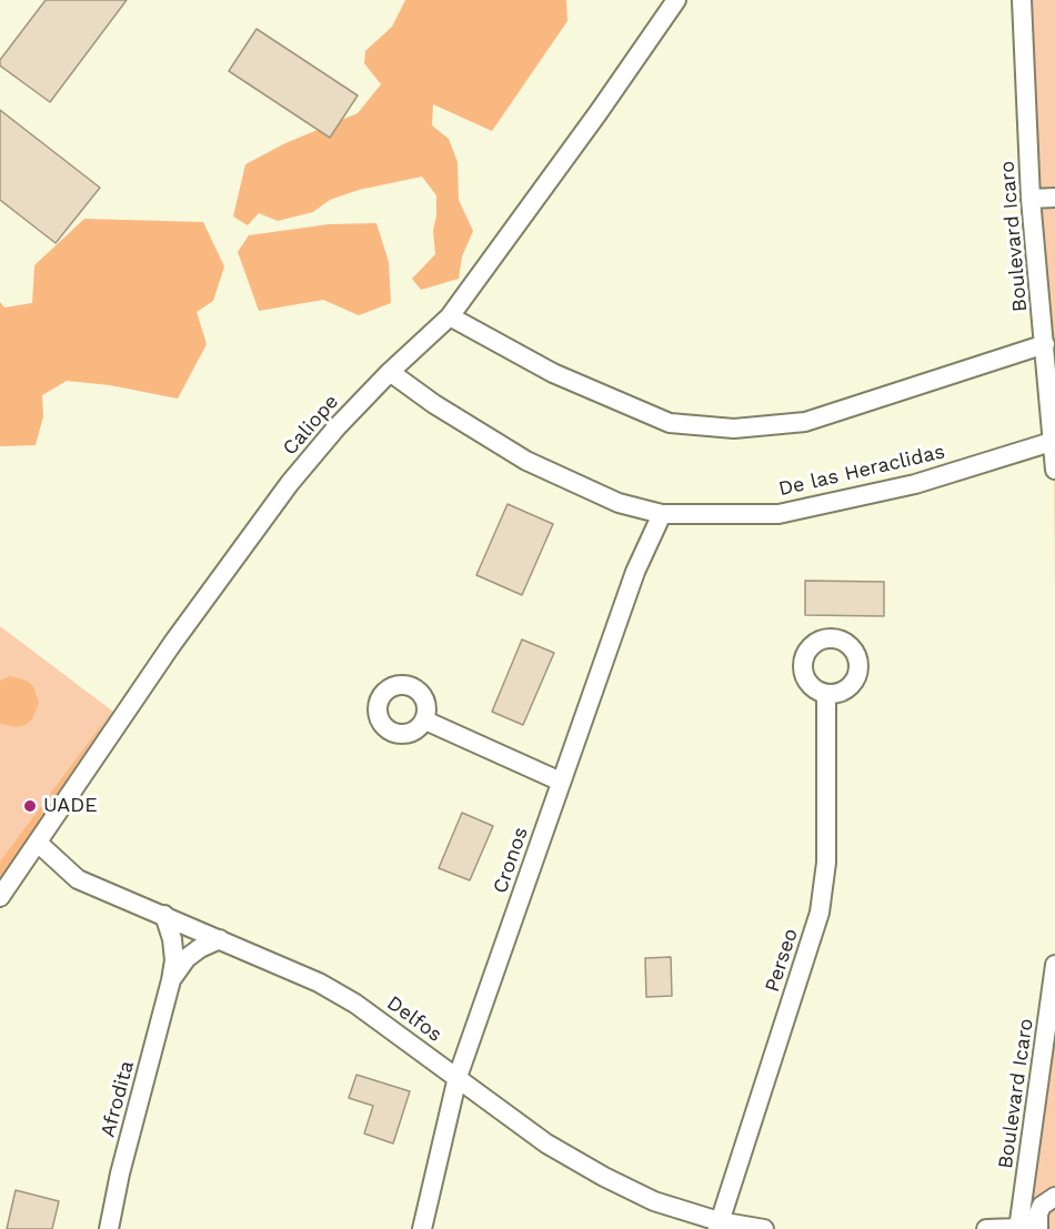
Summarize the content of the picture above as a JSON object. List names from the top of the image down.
{
  "streets": {
    "street": [
      "Boulevard Icaro",
      "Caliope",
      "De las Heraclidas",
      "Cronos",
      "Perseo",
      "Delfos",
      "Afrodita"
    ]
  },
  "crossings": [
    ["Boulevard Icaro", "De las Heraclidas"],
    ["Caliope", "De las Heraclidas"],
    ["Caliope", "Delfos"],
    ["De las Heraclidas", "Cronos"],
    ["Cronos", "Delfos"],
    ["Perseo", "Delfos"],
    ["Delfos", "Afrodita"]
  ],
  "places": ["UADE"]
}
